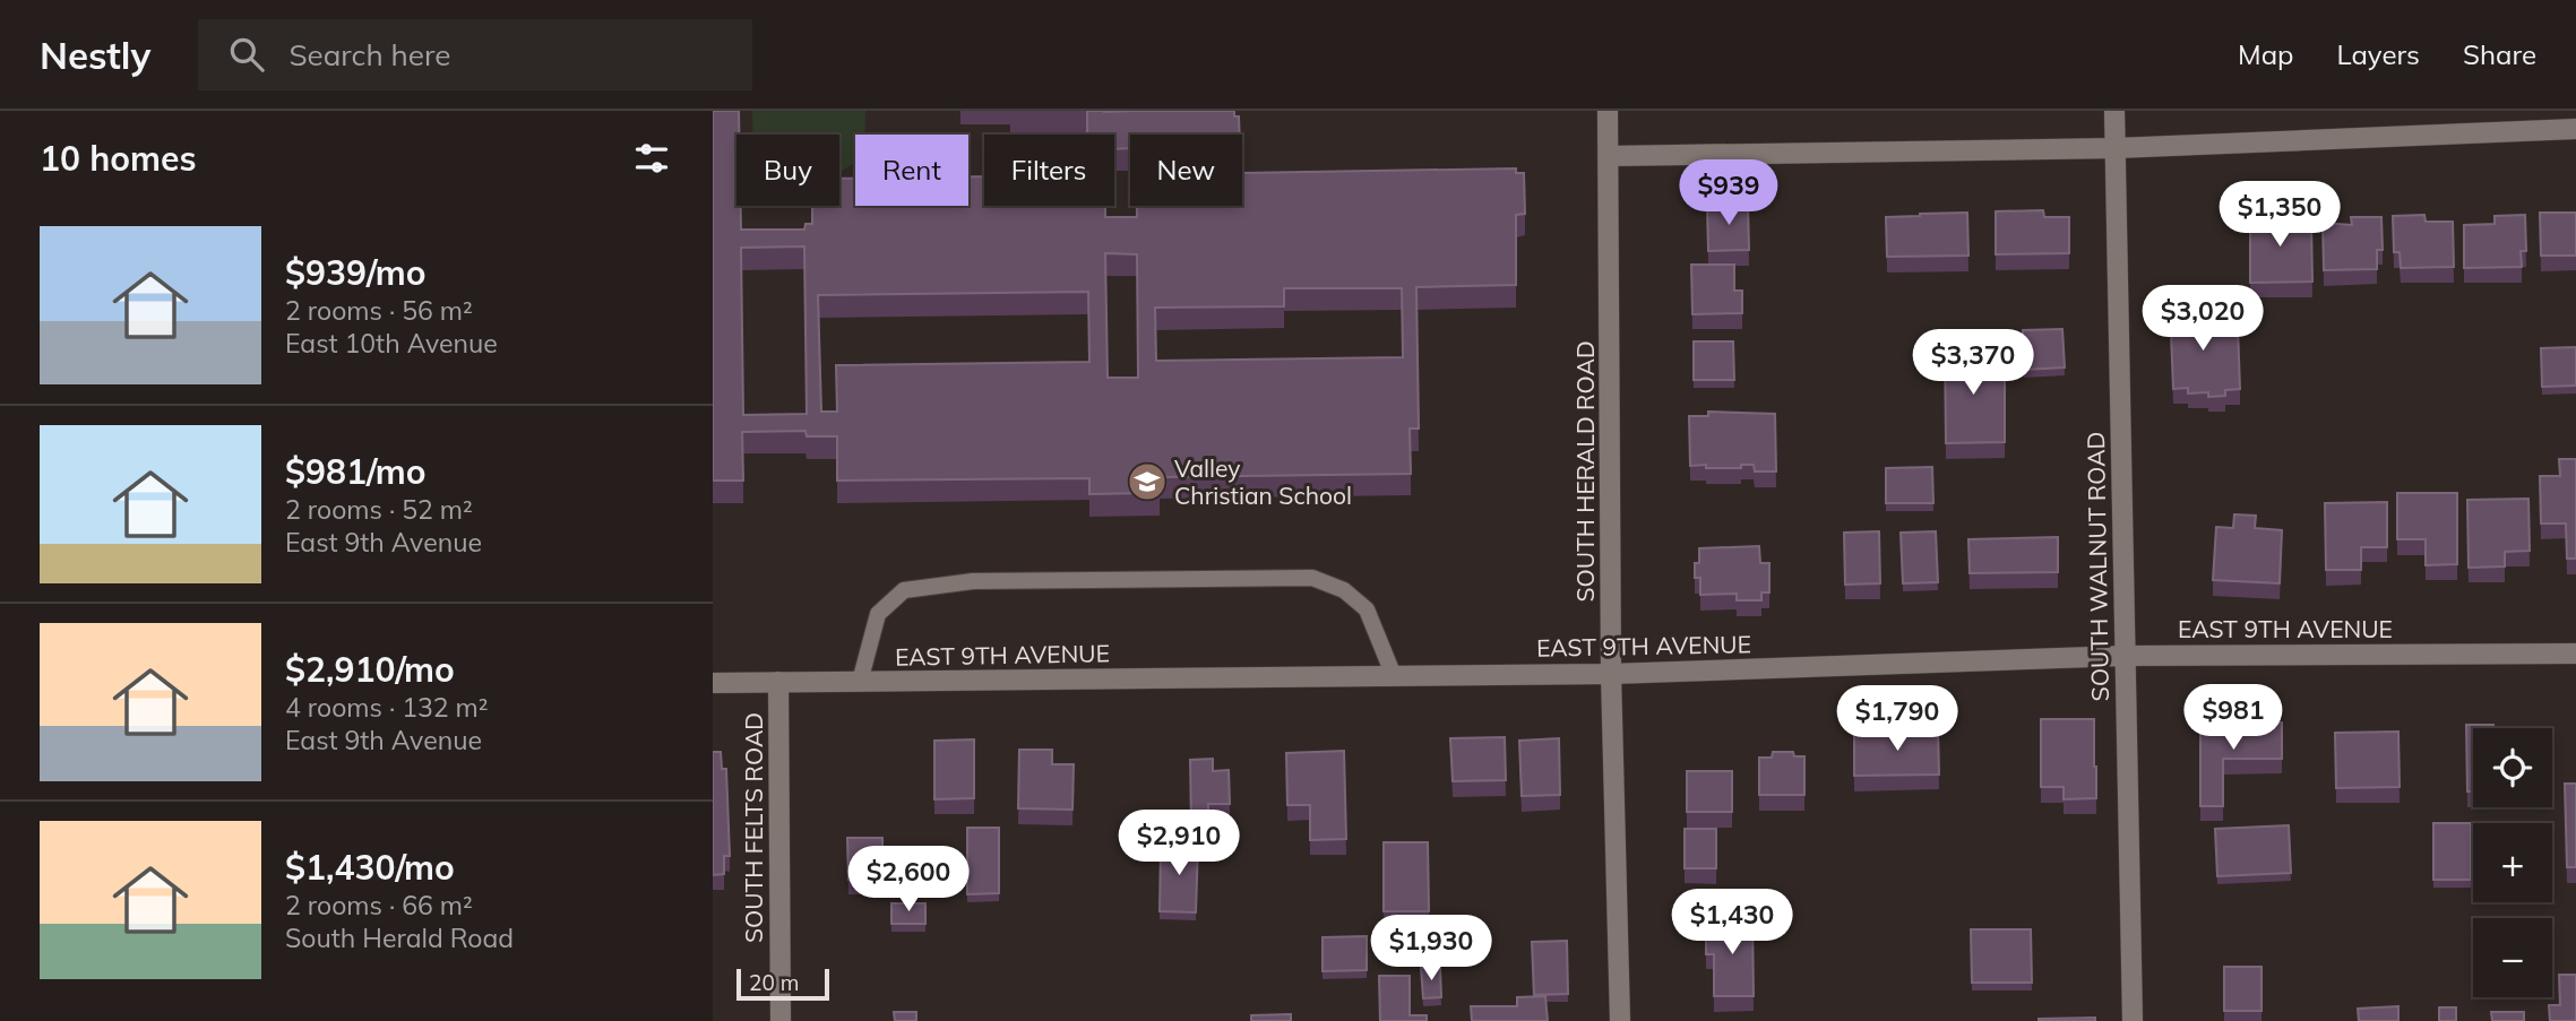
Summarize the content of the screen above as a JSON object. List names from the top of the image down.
{
  "streets": {
    "street": [
      "SOUTH HERALD ROAD",
      "SOUTH WALNUT ROAD",
      "EAST 9TH AVENUE",
      "SOUTH FELTS ROAD"
    ]
  },
  "crossings": [
    ["SOUTH HERALD ROAD", "EAST 9TH AVENUE"],
    ["SOUTH WALNUT ROAD", "EAST 9TH AVENUE"],
    ["EAST 9TH AVENUE", "SOUTH FELTS ROAD"]
  ],
  "places": {
    "school or university": ["Valley Christian School"]
  },
  "scale_bar": "20 m",
  "page": {
    "header": "Nestly",
    "search": "Search here",
    "nav": ["Map", "Layers", "Share"],
    "heading": "10 homes",
    "chip": [
      "Buy",
      "Rent",
      "Filters",
      "New"
    ],
    "price": [
      "$939",
      "$1,350",
      "$3,020",
      "$3,370",
      "$981",
      "$1,790",
      "$2,910",
      "$2,600",
      "$1,430",
      "$1,930"
    ],
    "list": [
      {
        "name": "$939/mo",
        "note": "2 rooms · 56 m² · East 10th Avenue"
      },
      {
        "name": "$981/mo",
        "note": "2 rooms · 52 m² · East 9th Avenue"
      },
      {
        "name": "$2,910/mo",
        "note": "4 rooms · 132 m² · East 9th Avenue"
      },
      {
        "name": "$1,430/mo",
        "note": "2 rooms · 66 m² · South Herald Road"
      }
    ],
    "map_buttons": ["+", "−"],
    "scale": "20 m"
  }
}
